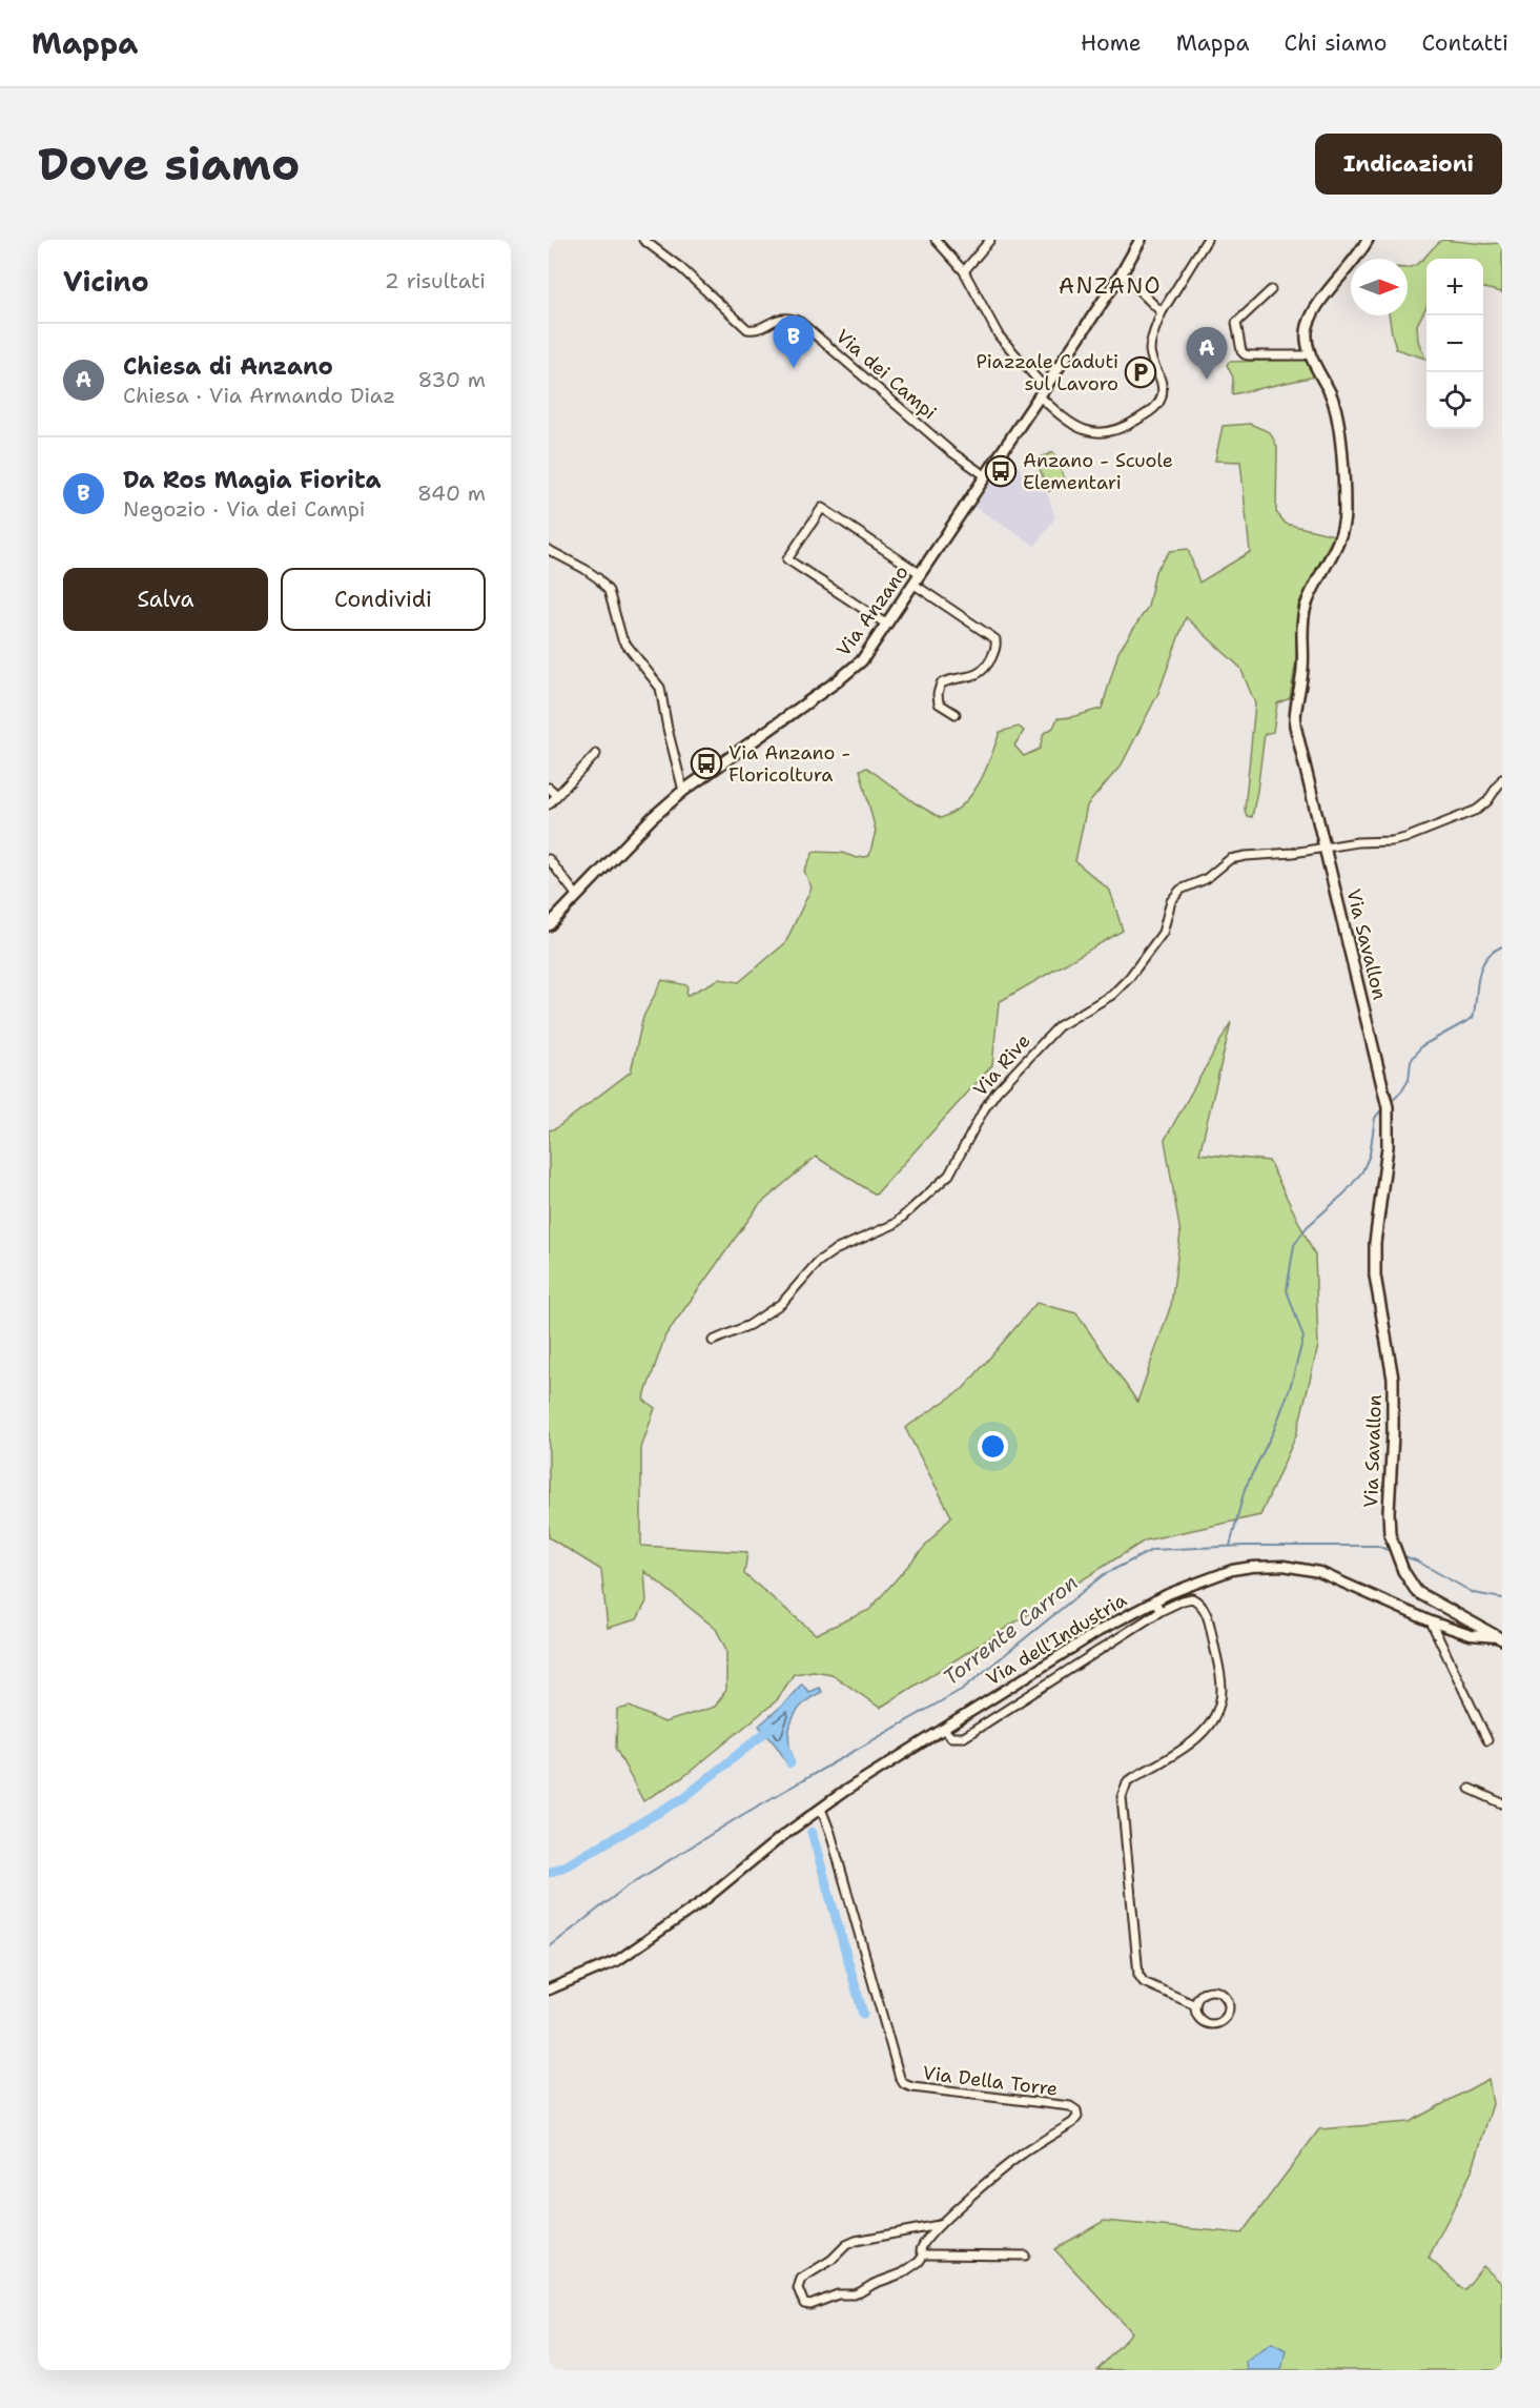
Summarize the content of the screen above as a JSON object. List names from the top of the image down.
{
  "streets": {
    "main road": ["Via Anzano", "Via Savallon"],
    "street": [
      "Via dei Campi",
      "Via Rive",
      "Via dell'Industria",
      "Via Della Torre"
    ]
  },
  "crossings": [
    ["Via dei Campi", "Via Anzano"],
    ["Via Savallon", "Via Rive"],
    ["Via Savallon", "Via dell'Industria"],
    ["Via dell'Industria", "Via Della Torre"]
  ],
  "districts": ["ANZANO"],
  "water": ["Torrente Carron"],
  "places": {
    "parking": ["Piazzale Caduti sul Lavoro"],
    "bus stop": ["Anzano - Scuole Elementari", "Via Anzano - Floricoltura"]
  },
  "north": "right",
  "page": {
    "header": "Mappa",
    "nav": [
      "Home",
      "Mappa",
      "Chi siamo",
      "Contatti"
    ],
    "buttons": [
      "Indicazioni",
      ["Salva", "Condividi"]
    ],
    "title": "Dove siamo",
    "heading": ["Vicino", "2 risultati"],
    "map_buttons": ["+", "−"],
    "pins": ["B", "A"],
    "list": [
      {
        "mark": "A",
        "name": "Chiesa di Anzano",
        "note": "Chiesa · Via Armando Diaz",
        "value": "830 m"
      },
      {
        "mark": "B",
        "name": "Da Ros Magia Fiorita",
        "note": "Negozio · Via dei Campi",
        "value": "840 m"
      }
    ]
  }
}
